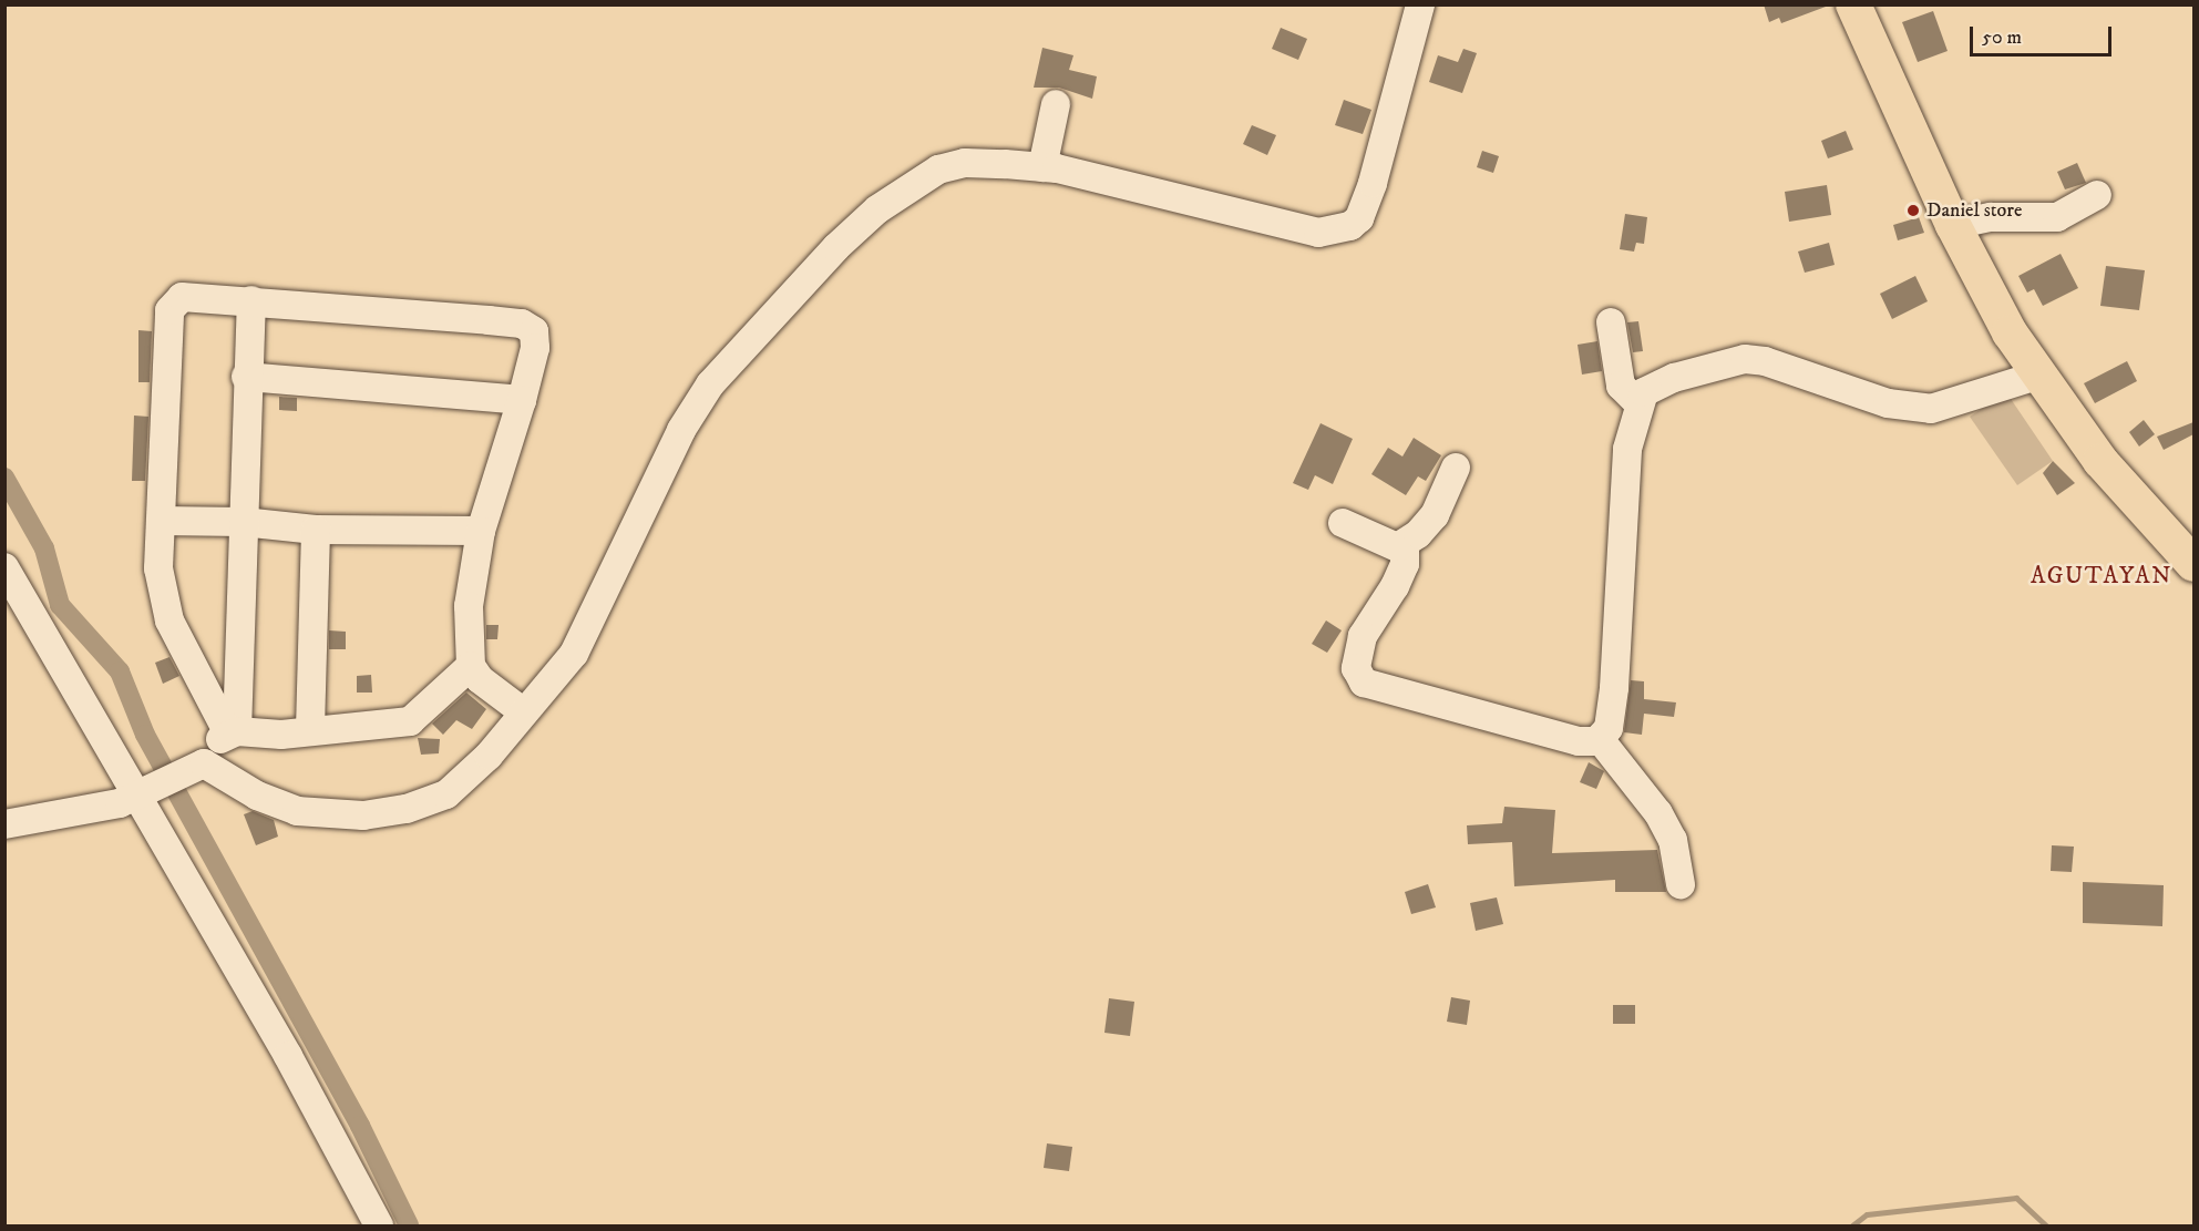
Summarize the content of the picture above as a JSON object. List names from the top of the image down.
{
  "districts": ["AGUTAYAN"],
  "places": ["Daniel store"],
  "scale_bar": "50 m"
}
